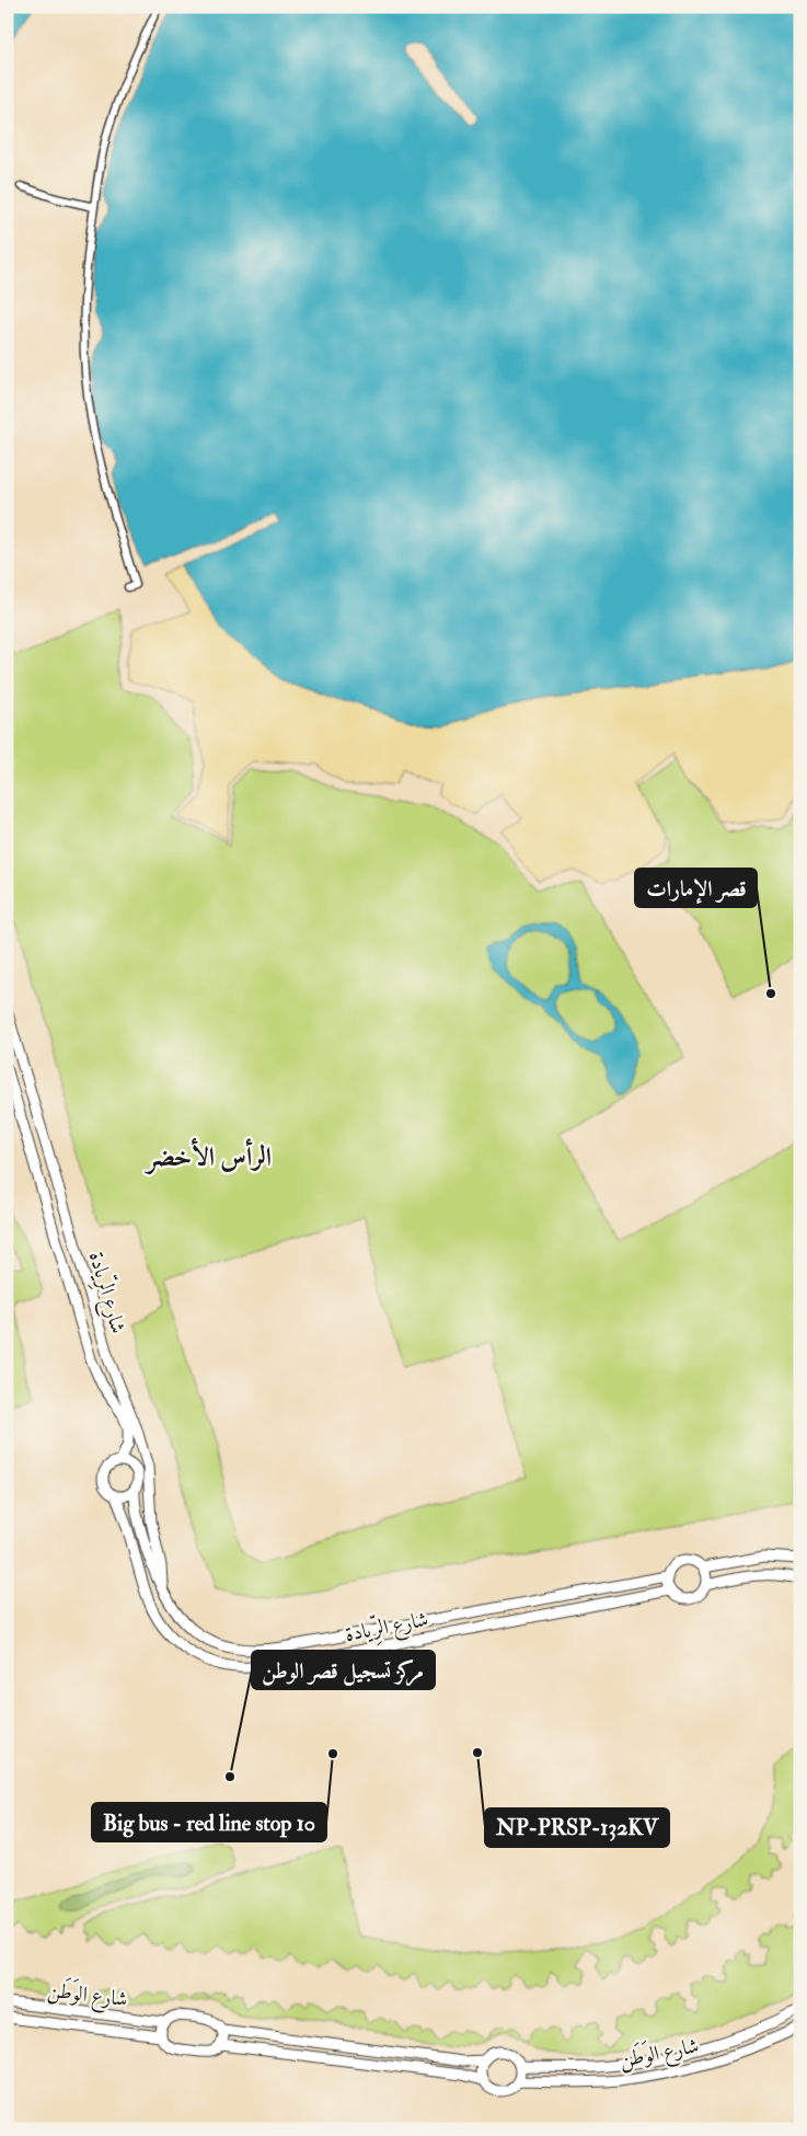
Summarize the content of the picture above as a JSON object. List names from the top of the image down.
{
  "streets": {
    "street": ["شارع الرِّيادة", "شارع الوَطَن"]
  },
  "districts": ["الرأس الأخضر"],
  "places": [
    "قصر الإمارات",
    "NP-PRSP-132KV",
    "Big bus - red line stop 10",
    "مركز تسجيل قصر الوطن"
  ]
}
